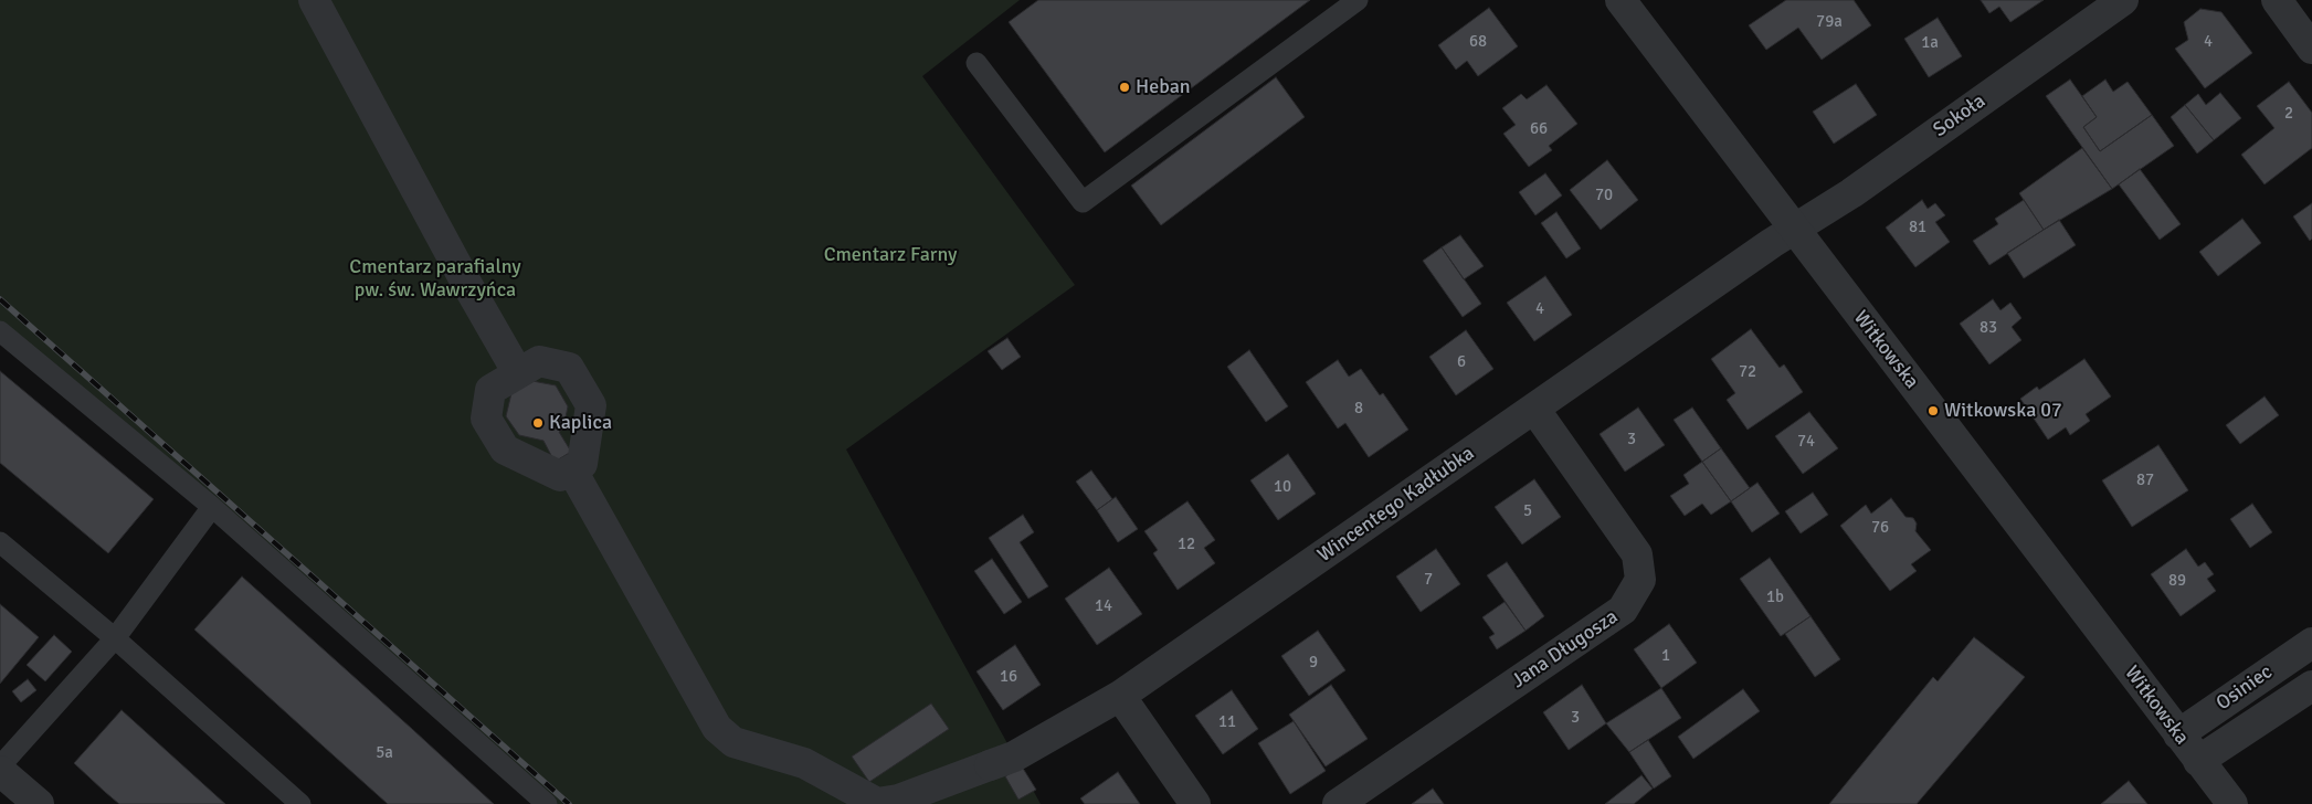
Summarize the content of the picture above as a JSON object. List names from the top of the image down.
{
  "streets": {
    "street": [
      "Sokoła",
      "Witkowska",
      "Wincentego Kadłubka",
      "Jana Długosza",
      "Osiniec"
    ]
  },
  "crossings": [
    ["Sokoła", "Witkowska"],
    ["Sokoła", "Wincentego Kadłubka"],
    ["Witkowska", "Wincentego Kadłubka"],
    ["Witkowska", "Osiniec"],
    ["Wincentego Kadłubka", "Jana Długosza"]
  ],
  "parks": ["Cmentarz Farny", "Cmentarz parafialny pw. św. Wawrzyńca"],
  "places": ["Heban", "Witkowska 07", "Kaplica"],
  "house_numbers": [
    "79a",
    "68",
    "4",
    "1a",
    "2",
    "66",
    "70",
    "81",
    "4",
    "83",
    "6",
    "72",
    "8",
    "3",
    "74",
    "87",
    "10",
    "5",
    "76",
    "12",
    "7",
    "89",
    "1b",
    "14",
    "1",
    "9",
    "16",
    "3",
    "11",
    "5a"
  ]
}
